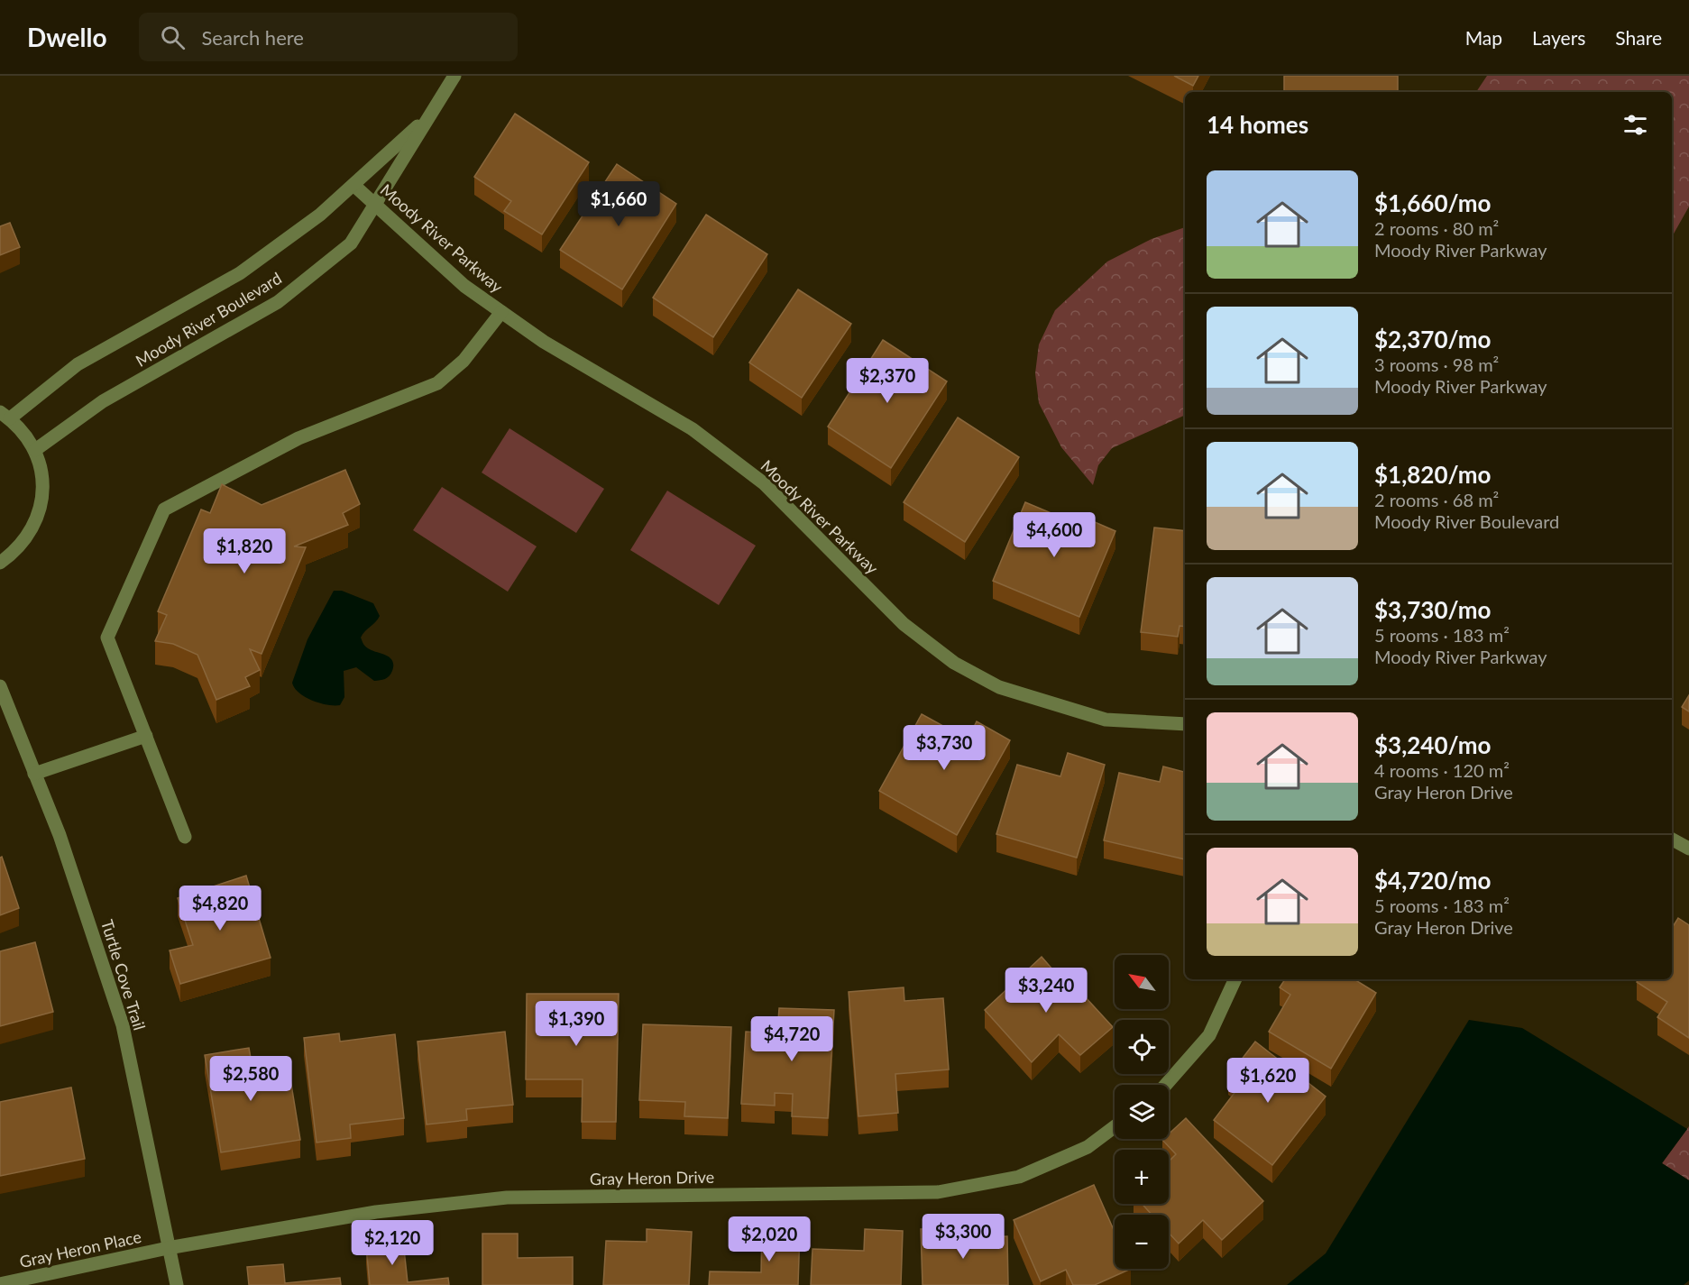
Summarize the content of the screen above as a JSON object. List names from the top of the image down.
{
  "streets": {
    "street": [
      "Moody River Parkway",
      "Moody River Boulevard",
      "Turtle Cove Trail",
      "Gray Heron Drive",
      "Gray Heron Place"
    ]
  },
  "crossings": [
    ["Moody River Parkway", "Moody River Boulevard"],
    ["Turtle Cove Trail", "Gray Heron Drive"],
    ["Turtle Cove Trail", "Gray Heron Place"],
    ["Gray Heron Drive", "Gray Heron Place"]
  ],
  "north": "top left",
  "page": {
    "header": "Dwello",
    "search": "Search here",
    "nav": ["Map", "Layers", "Share"],
    "heading": "14 homes",
    "list": [
      {
        "name": "$1,660/mo",
        "note": "2 rooms · 80 m² · Moody River Parkway"
      },
      {
        "name": "$2,370/mo",
        "note": "3 rooms · 98 m² · Moody River Parkway"
      },
      {
        "name": "$1,820/mo",
        "note": "2 rooms · 68 m² · Moody River Boulevard"
      },
      {
        "name": "$3,730/mo",
        "note": "5 rooms · 183 m² · Moody River Parkway"
      },
      {
        "name": "$3,240/mo",
        "note": "4 rooms · 120 m² · Gray Heron Drive"
      },
      {
        "name": "$4,720/mo",
        "note": "5 rooms · 183 m² · Gray Heron Drive"
      }
    ],
    "price": [
      "$1,660",
      "$2,370",
      "$4,600",
      "$1,820",
      "$3,730",
      "$4,820",
      "$3,240",
      "$1,390",
      "$4,720",
      "$2,580",
      "$1,620",
      "$3,300",
      "$2,020",
      "$2,120"
    ],
    "map_buttons": ["+", "−"]
  }
}
